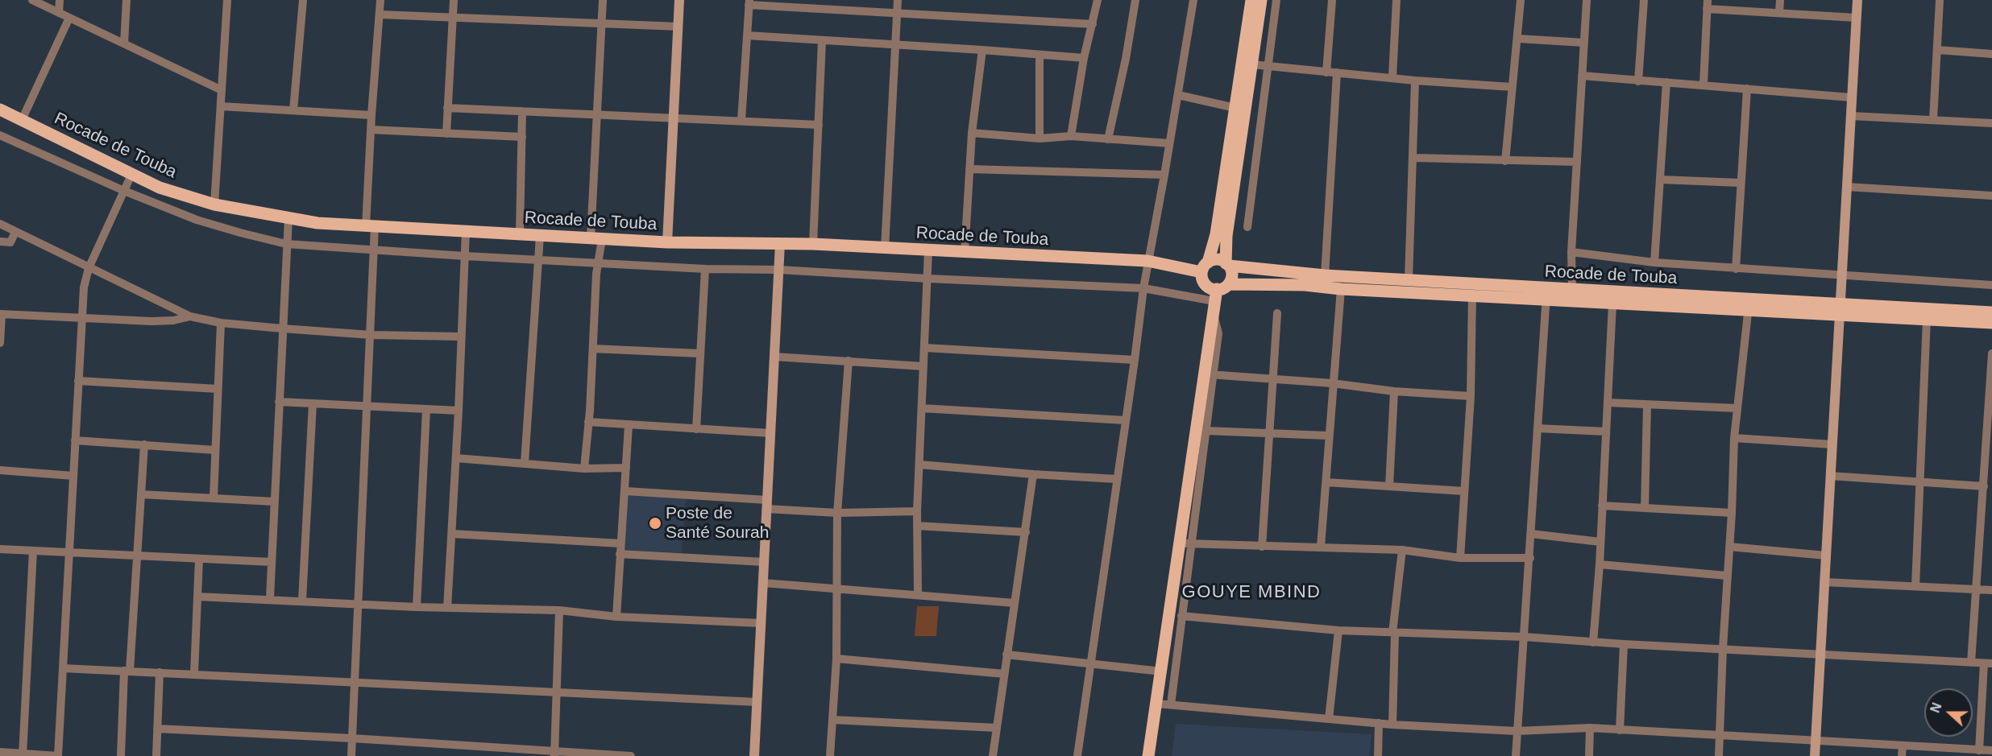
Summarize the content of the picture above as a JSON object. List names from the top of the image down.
{
  "streets": {
    "main road": ["Rocade de Touba"]
  },
  "districts": ["GOUYE MBIND"],
  "places": ["Poste de Santé Sourah"],
  "north": "left"
}
